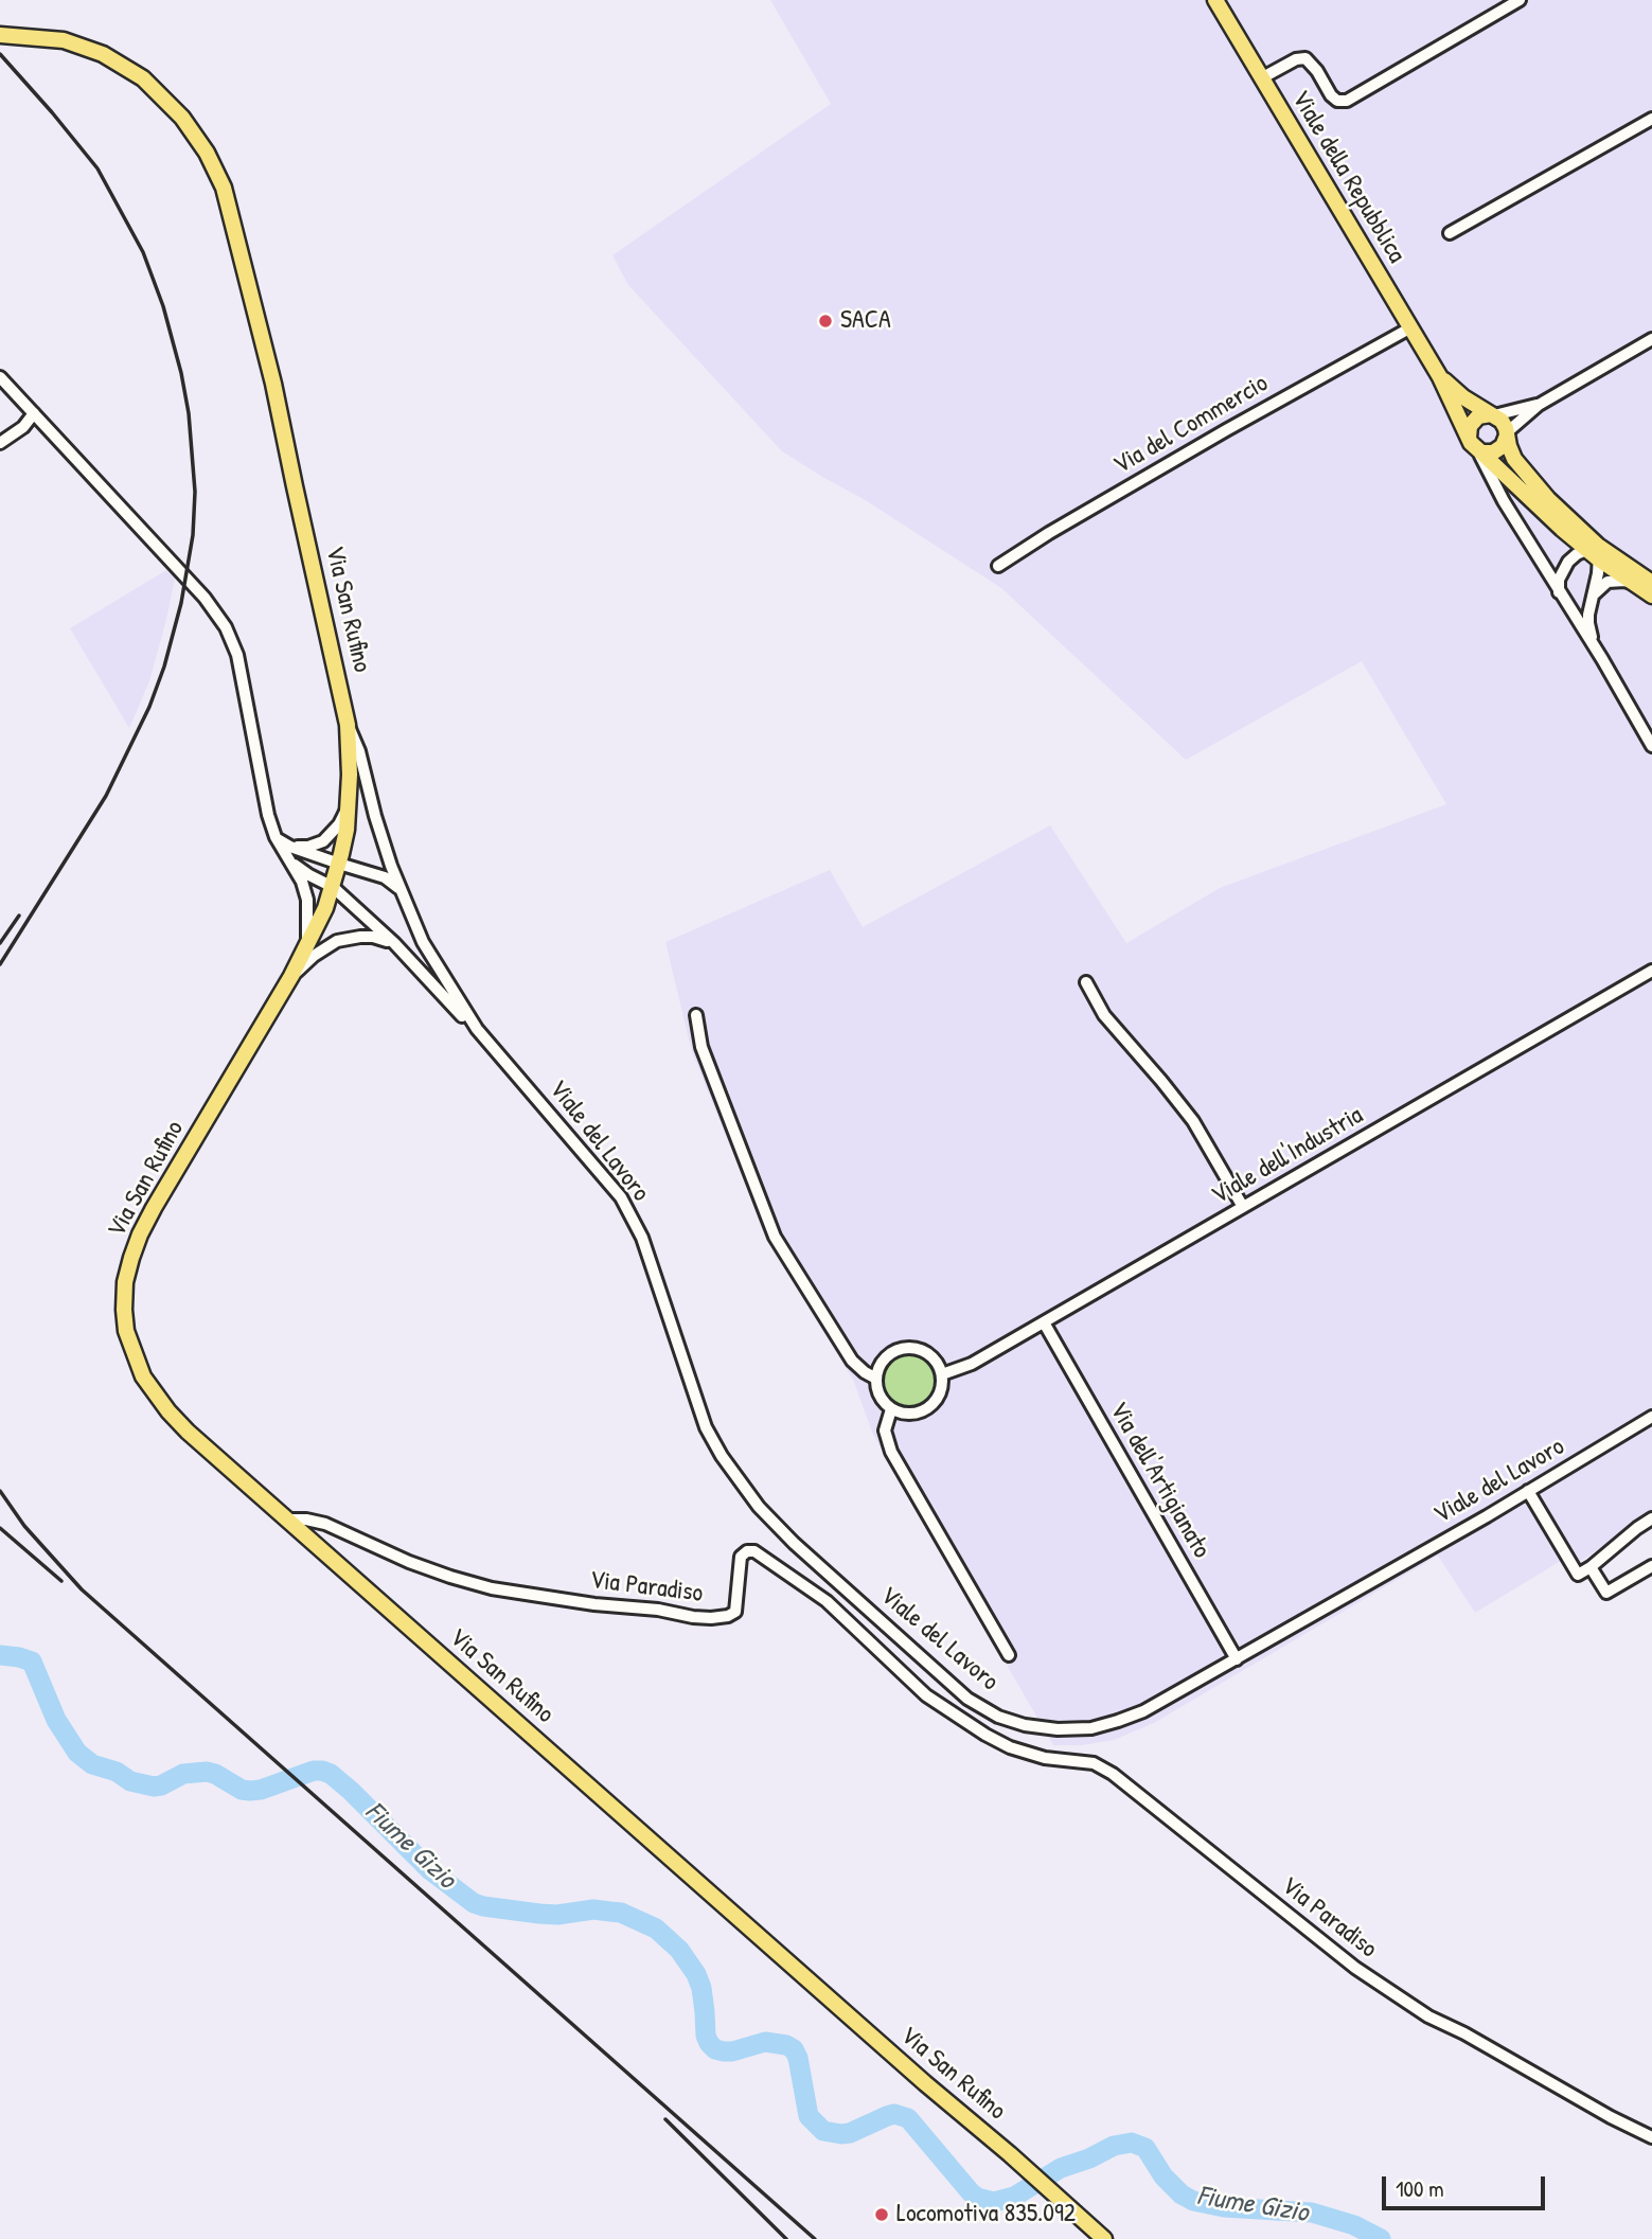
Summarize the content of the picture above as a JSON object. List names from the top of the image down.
{
  "streets": {
    "main road": ["Viale della Repubblica", "Via San Rufino"],
    "street": [
      "Via del Commercio",
      "Viale del Lavoro",
      "Viale dell'Industria",
      "Via dell'Artigianato",
      "Via Paradiso"
    ]
  },
  "crossings": [
    ["Viale della Repubblica", "Via del Commercio"],
    ["Via San Rufino", "Viale del Lavoro"],
    ["Via San Rufino", "Via Paradiso"],
    ["Viale del Lavoro", "Via dell'Artigianato"],
    ["Viale dell'Industria", "Via dell'Artigianato"]
  ],
  "water": ["Fiume Gizio"],
  "places": ["SACA", "Locomotiva 835.092"],
  "scale_bar": "100 m"
}
